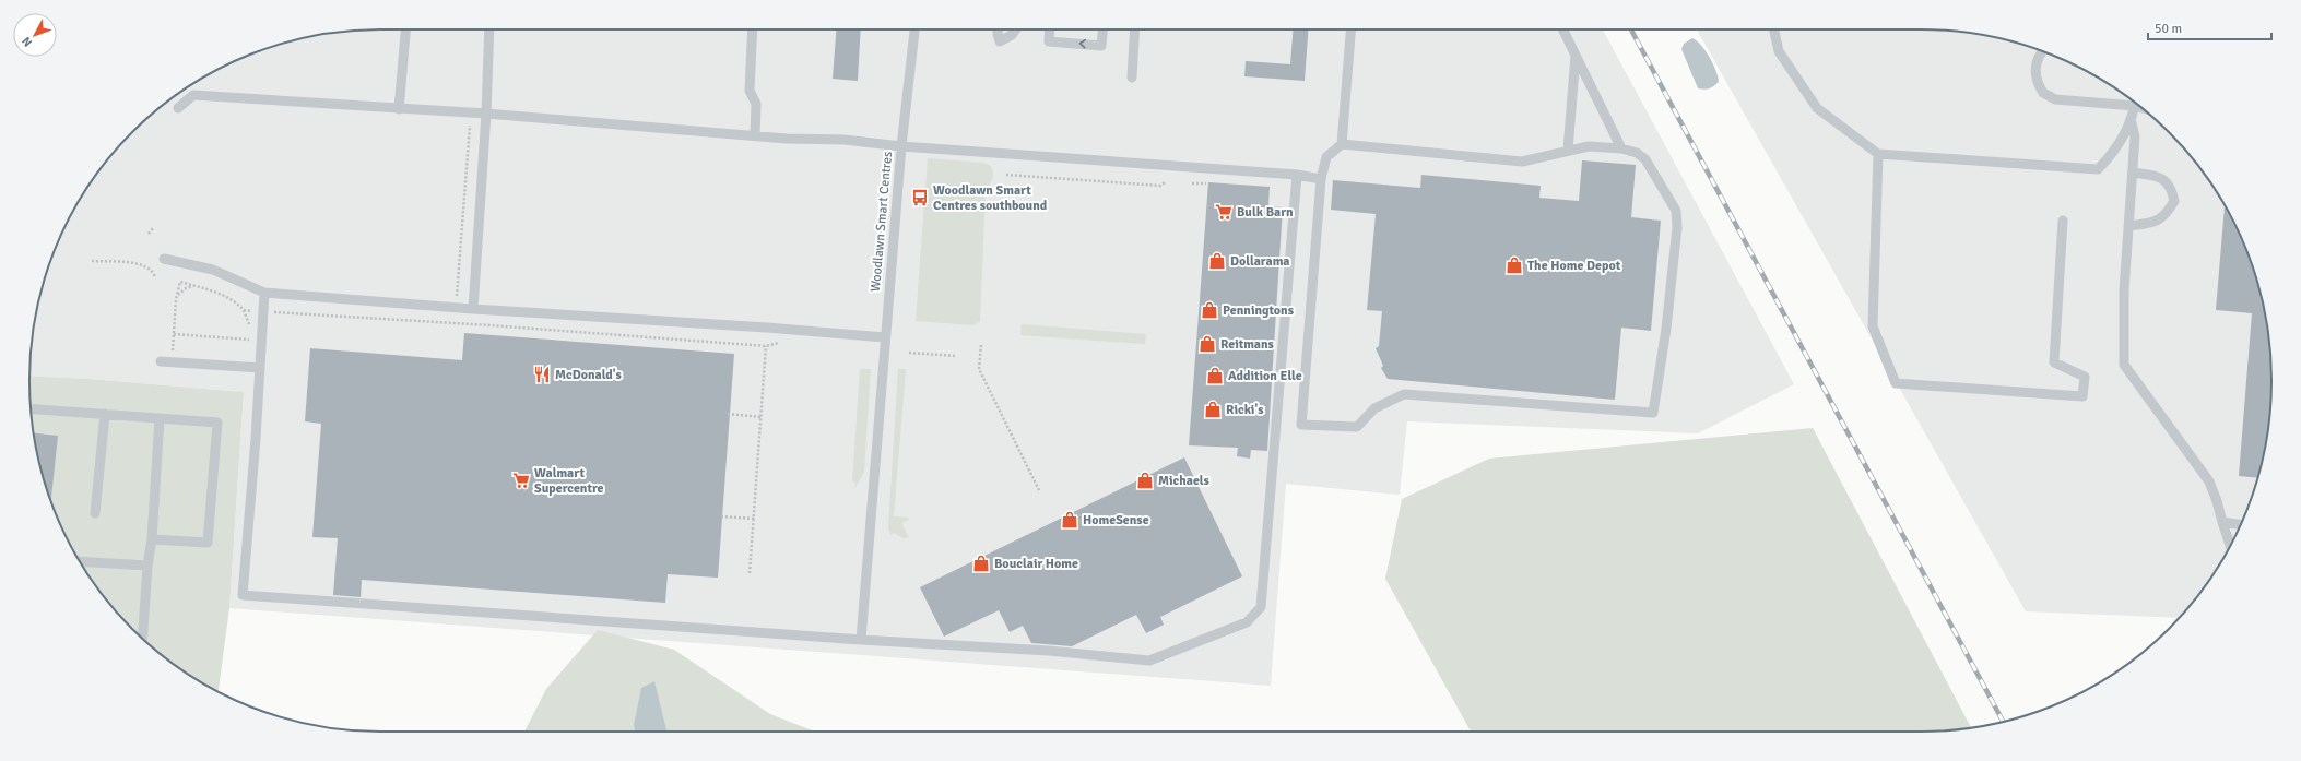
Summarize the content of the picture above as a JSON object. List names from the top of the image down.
{
  "streets": {
    "lane": ["Woodlawn Smart Centres"]
  },
  "places": {
    "bus stop": ["Woodlawn Smart Centres southbound"],
    "supermarket": ["Bulk Barn", "Walmart Supercentre"],
    "shop": [
      "Dollarama",
      "The Home Depot",
      "Penningtons",
      "Reitmans",
      "Addition Elle",
      "Ricki's",
      "Michaels",
      "HomeSense",
      "Bouclair Home"
    ],
    "restaurant": ["McDonald's"]
  },
  "scale_bar": "50 m",
  "north": "bottom left"
}
